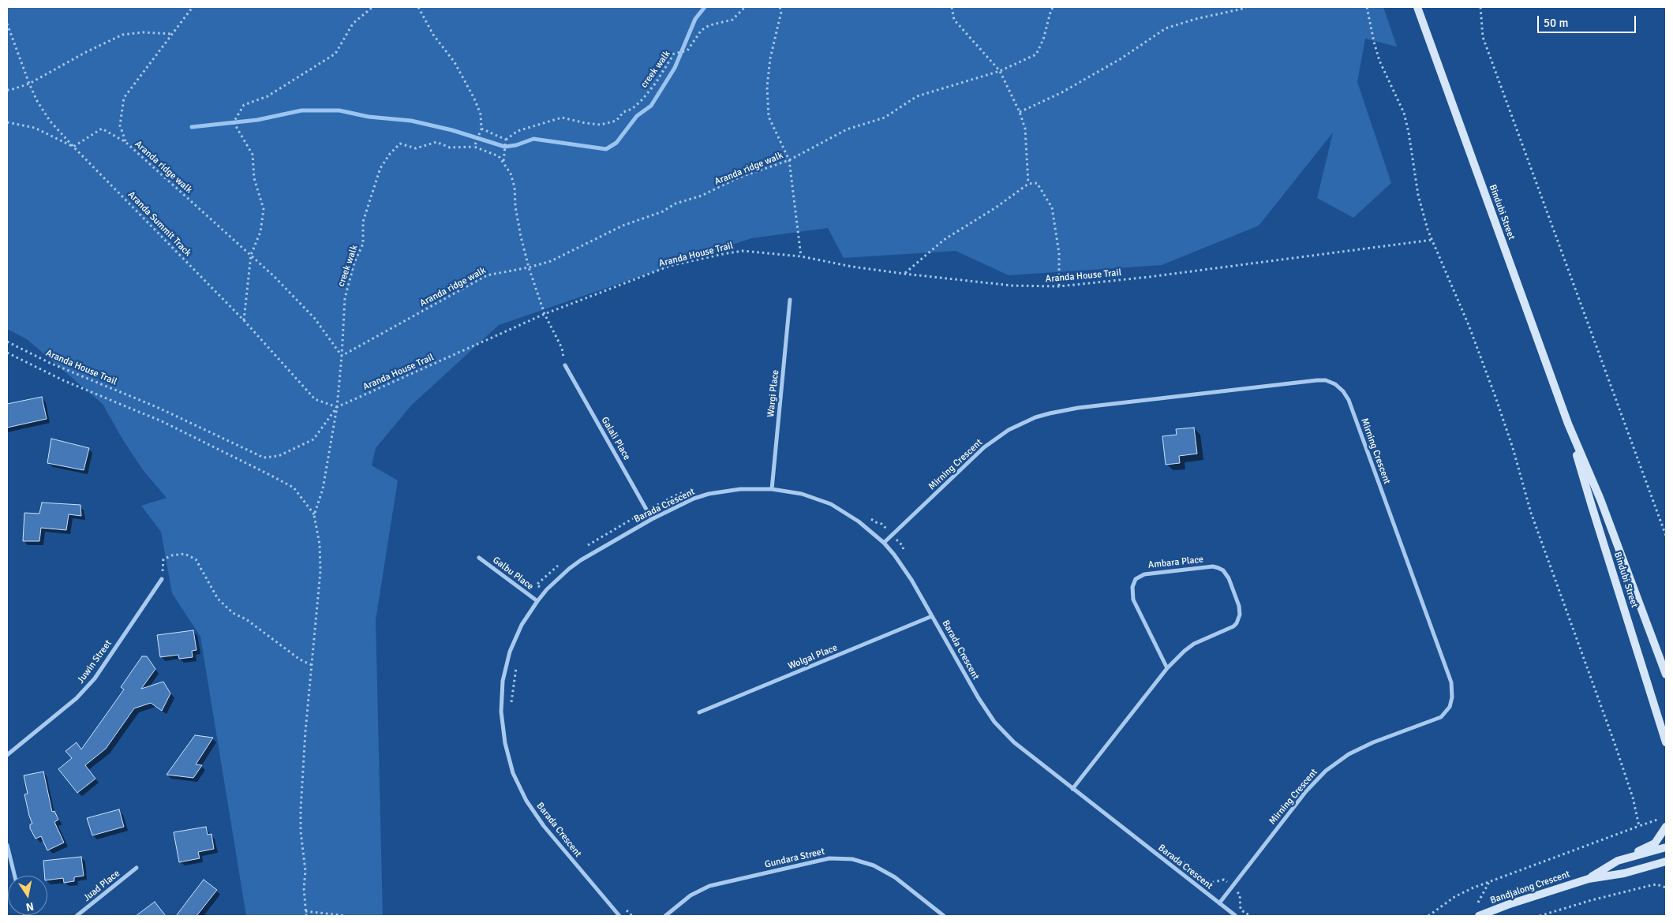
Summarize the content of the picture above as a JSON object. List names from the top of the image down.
{
  "streets": {
    "main road": ["Bindubi Street", "Bandjalong Crescent"],
    "street": [
      "Wargi Place",
      "Galali Place",
      "Mirning Crescent",
      "Barada Crescent",
      "Ambara Place",
      "Galbu Place",
      "Wolgal Place",
      "Juwin Street",
      "Gundara Street",
      "Juad Place"
    ],
    "path": [
      "creek walk",
      "Aranda ridge walk",
      "Aranda Summit Track",
      "Aranda House Trail"
    ]
  },
  "crossings": [
    ["creek walk", "Aranda ridge walk"],
    ["creek walk", "Aranda Summit Track"],
    ["creek walk", "Aranda House Trail"],
    ["Aranda ridge walk", "Aranda Summit Track"],
    ["Aranda Summit Track", "Aranda House Trail"],
    ["Wargi Place", "Barada Crescent"],
    ["Galali Place", "Barada Crescent"],
    ["Mirning Crescent", "Barada Crescent"],
    ["Barada Crescent", "Ambara Place"],
    ["Barada Crescent", "Galbu Place"],
    ["Barada Crescent", "Wolgal Place"]
  ],
  "scale_bar": "50 m",
  "north": "bottom"
}
